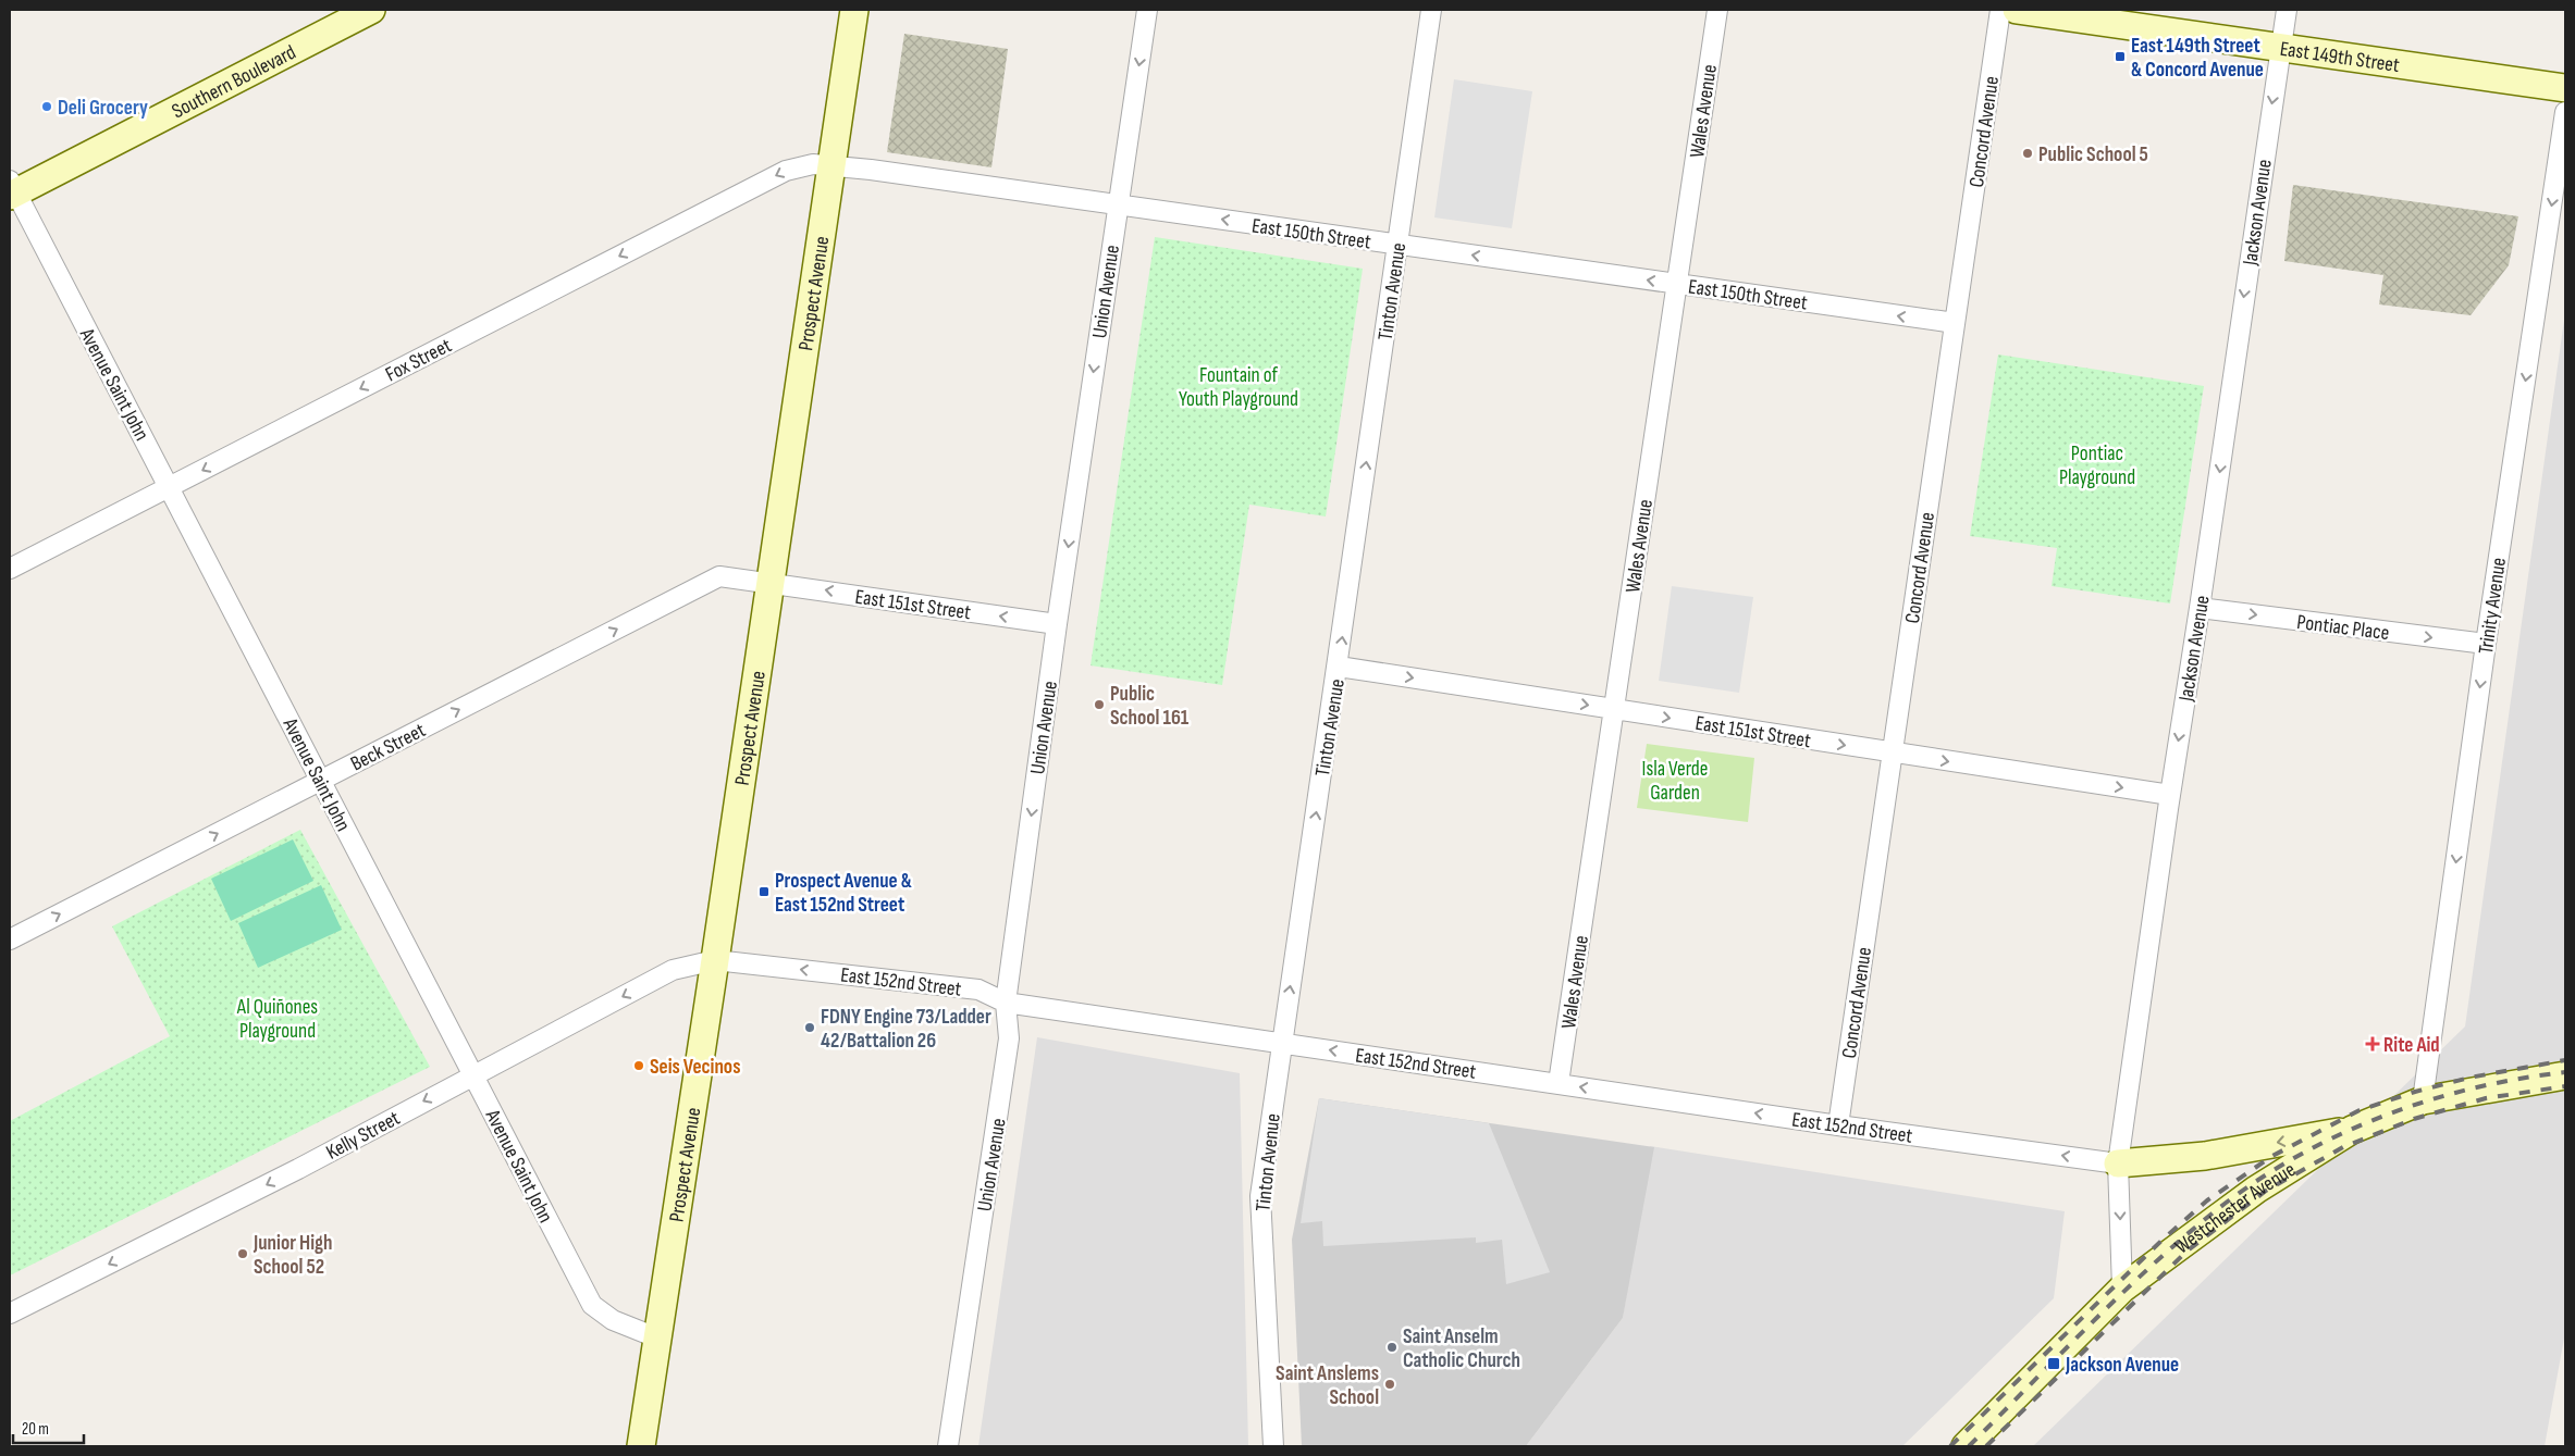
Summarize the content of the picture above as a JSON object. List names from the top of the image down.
{
  "streets": {
    "main road": [
      "East 149th Street",
      "Southern Boulevard",
      "Prospect Avenue",
      "Westchester Avenue"
    ],
    "street": [
      "Wales Avenue",
      "Concord Avenue",
      "Jackson Avenue",
      "East 150th Street",
      "Union Avenue",
      "Tinton Avenue",
      "Fox Street",
      "Avenue Saint John",
      "East 151st Street",
      "Trinity Avenue",
      "Pontiac Place",
      "Beck Street",
      "East 152nd Street",
      "Kelly Street"
    ]
  },
  "crossings": [
    ["East 149th Street", "Jackson Avenue"],
    ["Southern Boulevard", "Avenue Saint John"],
    ["Wales Avenue", "East 150th Street"],
    ["Wales Avenue", "East 151st Street"],
    ["Wales Avenue", "East 152nd Street"],
    ["Concord Avenue", "East 150th Street"],
    ["Concord Avenue", "East 151st Street"],
    ["Concord Avenue", "East 152nd Street"],
    ["Jackson Avenue", "East 151st Street"],
    ["Jackson Avenue", "Pontiac Place"],
    ["Jackson Avenue", "East 152nd Street"],
    ["Jackson Avenue", "Westchester Avenue"],
    ["East 150th Street", "Union Avenue"],
    ["East 150th Street", "Tinton Avenue"],
    ["East 150th Street", "Prospect Avenue"],
    ["East 150th Street", "Fox Street"],
    ["Union Avenue", "East 151st Street"],
    ["Union Avenue", "East 152nd Street"],
    ["Tinton Avenue", "East 151st Street"],
    ["Tinton Avenue", "East 152nd Street"],
    ["Prospect Avenue", "Fox Street"],
    ["Prospect Avenue", "Avenue Saint John"],
    ["Prospect Avenue", "East 151st Street"],
    ["Prospect Avenue", "Beck Street"],
    ["Prospect Avenue", "East 152nd Street"],
    ["Prospect Avenue", "Kelly Street"],
    ["Fox Street", "Avenue Saint John"],
    ["Avenue Saint John", "Beck Street"],
    ["Avenue Saint John", "Kelly Street"],
    ["East 151st Street", "Beck Street"],
    ["Trinity Avenue", "Pontiac Place"],
    ["Trinity Avenue", "Westchester Avenue"],
    ["East 152nd Street", "Kelly Street"]
  ],
  "one_way": [
    "Jackson Avenue",
    "East 150th Street",
    "Union Avenue",
    "Tinton Avenue",
    "Fox Street",
    "Trinity Avenue",
    "Pontiac Place",
    "Beck Street",
    "East 152nd Street",
    "Kelly Street"
  ],
  "parks": [
    "Fountain of Youth Playground",
    "Pontiac Playground",
    "Isla Verde Garden",
    "Al Quiñones Playground"
  ],
  "places": {
    "transit": ["East 149th Street & Concord Avenue", "Prospect Avenue & East 152nd Street", "Jackson Avenue"],
    "other": [
      "Deli Grocery",
      "Public School 5",
      "Public School 161",
      "FDNY Engine 73/Ladder 42/Battalion 26",
      "Seis Vecinos",
      "Junior High School 52",
      "Saint Anselm Catholic Church",
      "Saint Anslems School"
    ],
    "health": ["Rite Aid"]
  },
  "scale_bar": "20 m"
}
